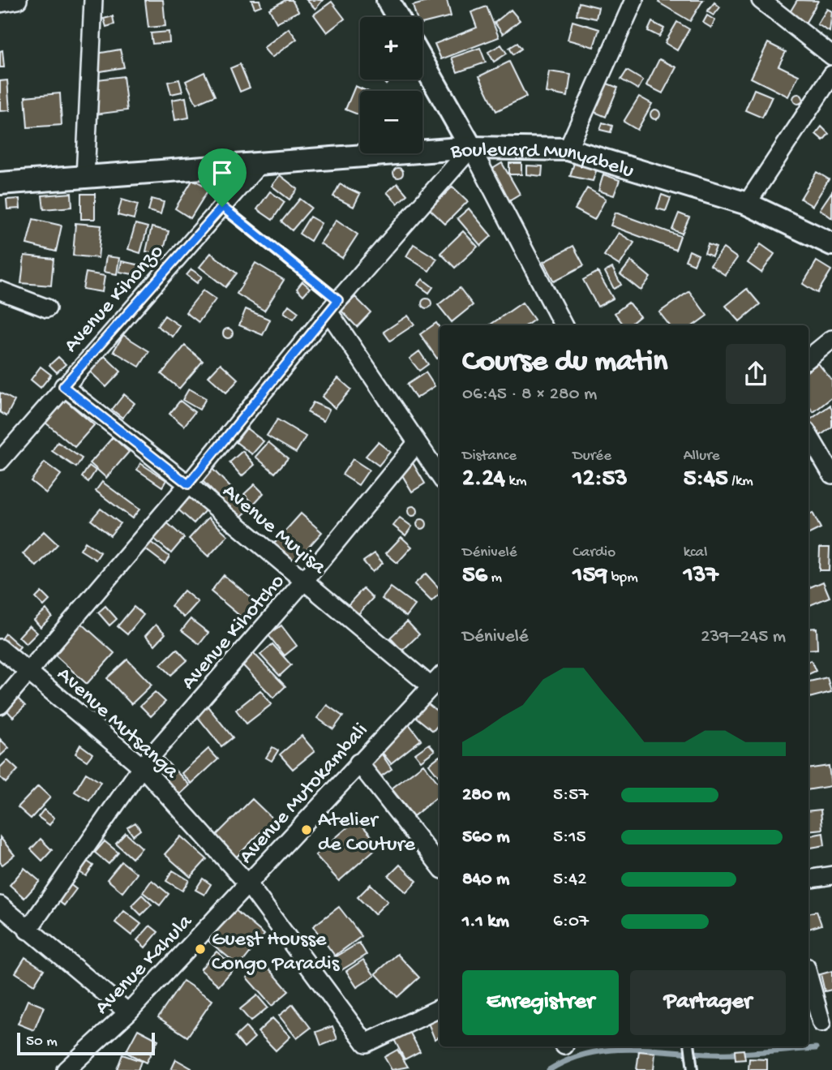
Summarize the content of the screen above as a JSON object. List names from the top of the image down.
{
  "streets": {
    "street": [
      "Boulevard Munyabelu",
      "Avenue Kihonzo",
      "Avenue Muyisa",
      "Avenue Kihotcho",
      "Avenue Mutsanga",
      "Avenue Mutokambali",
      "Avenue Kahula"
    ]
  },
  "crossings": [
    ["Boulevard Munyabelu", "Avenue Kihonzo"],
    ["Avenue Kihonzo", "Avenue Muyisa"],
    ["Avenue Muyisa", "Avenue Kihotcho"],
    ["Avenue Muyisa", "Avenue Mutokambali"],
    ["Avenue Kihotcho", "Avenue Mutsanga"],
    ["Avenue Mutsanga", "Avenue Mutokambali"],
    ["Avenue Mutsanga", "Avenue Kahula"],
    ["Avenue Mutokambali", "Avenue Kahula"]
  ],
  "places": ["Atelier de Couture", "Guest Housse Congo Paradis"],
  "scale_bar": "50 m",
  "page": {
    "map_buttons": ["+", "−"],
    "heading": ["Course du matin", "06:45 · 8 × 280 m"],
    "stats": [
      ["Distance", "2.24 km"],
      ["Durée", "12:53"],
      ["Allure", "5:45 /km"],
      ["Dénivelé", "56 m"],
      ["Cardio", "159 bpm"],
      ["kcal", "137"]
    ],
    "chart": ["Dénivelé", "239–245 m"],
    "list": [
      {
        "name": "280 m",
        "note": "5:57"
      },
      {
        "name": "560 m",
        "note": "5:15"
      },
      {
        "name": "840 m",
        "note": "5:42"
      },
      {
        "name": "1.1 km",
        "note": "6:07"
      }
    ],
    "buttons": ["Enregistrer", "Partager"],
    "scale": "50 m"
  }
}
